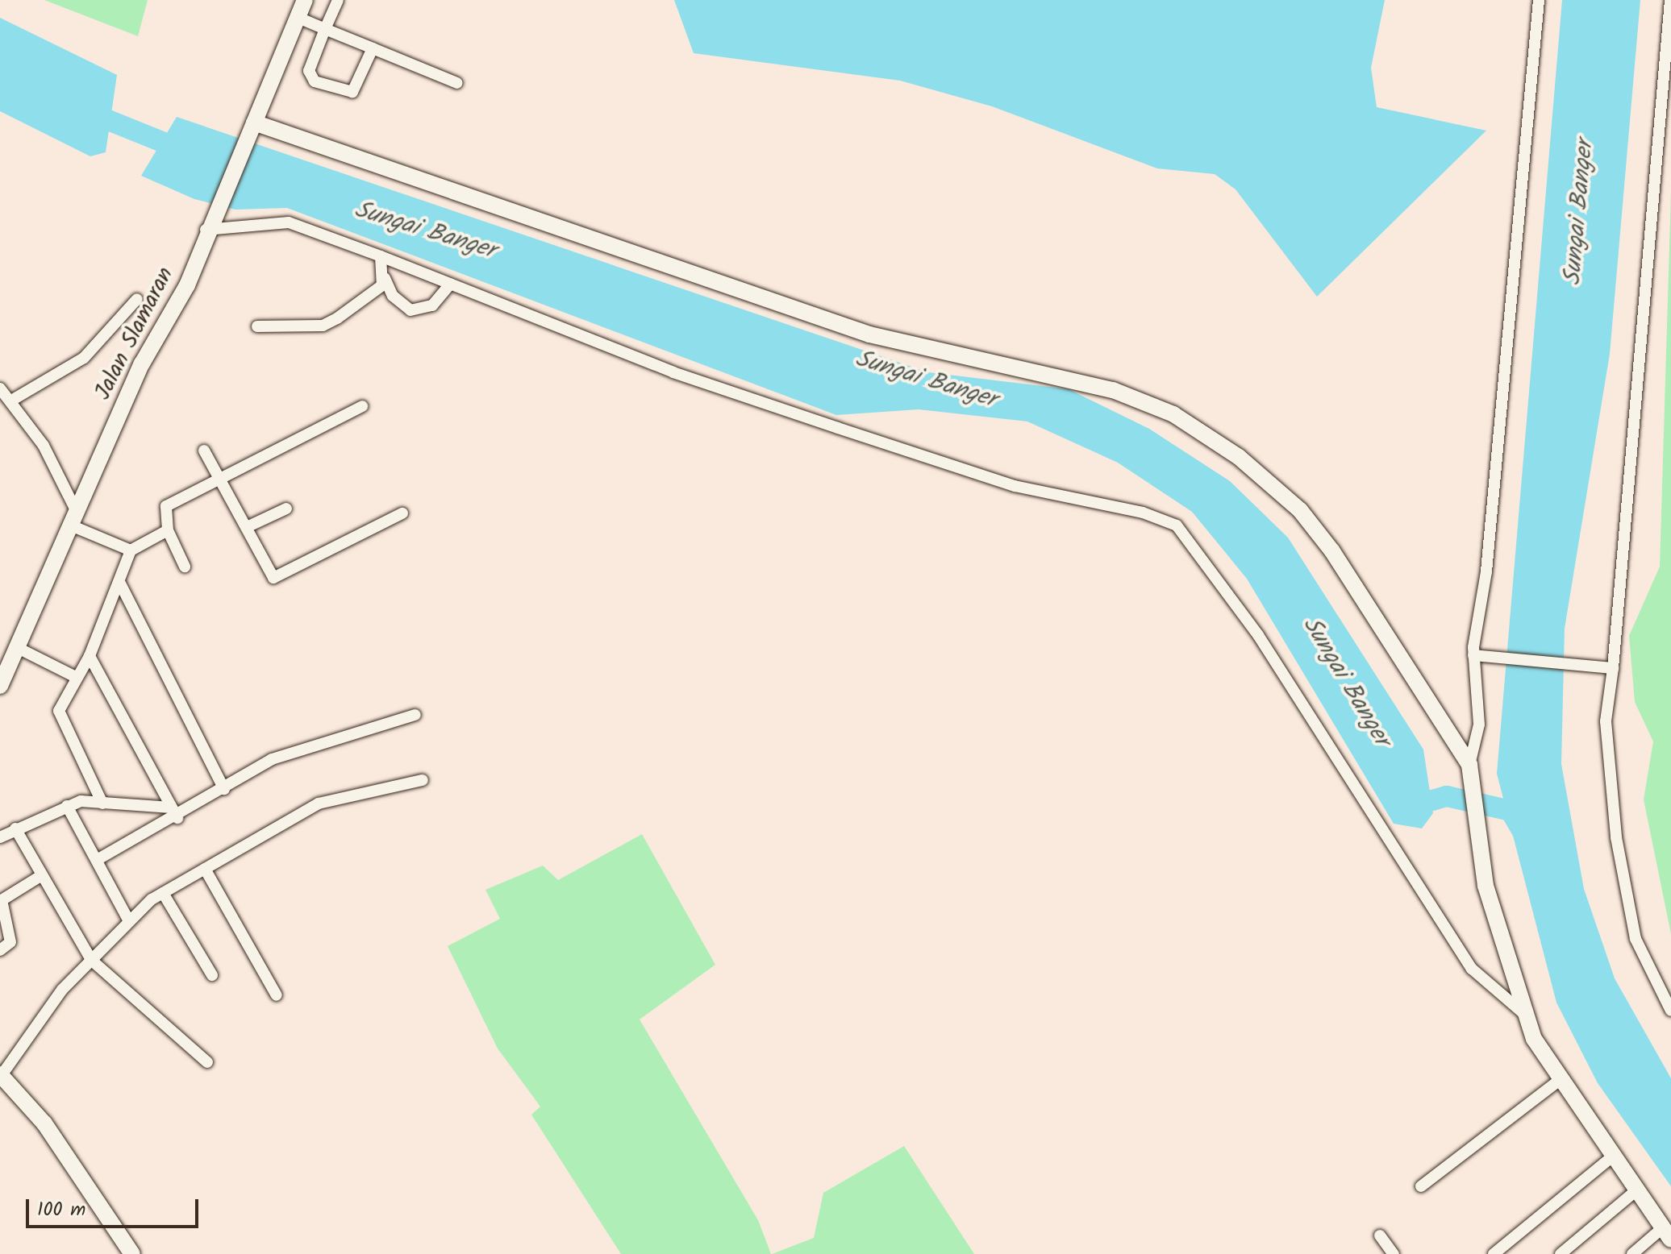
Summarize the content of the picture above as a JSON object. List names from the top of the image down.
{
  "streets": {
    "street": ["Jalan Slamaran"]
  },
  "water": ["Sungai Banger"],
  "scale_bar": "100 m"
}
